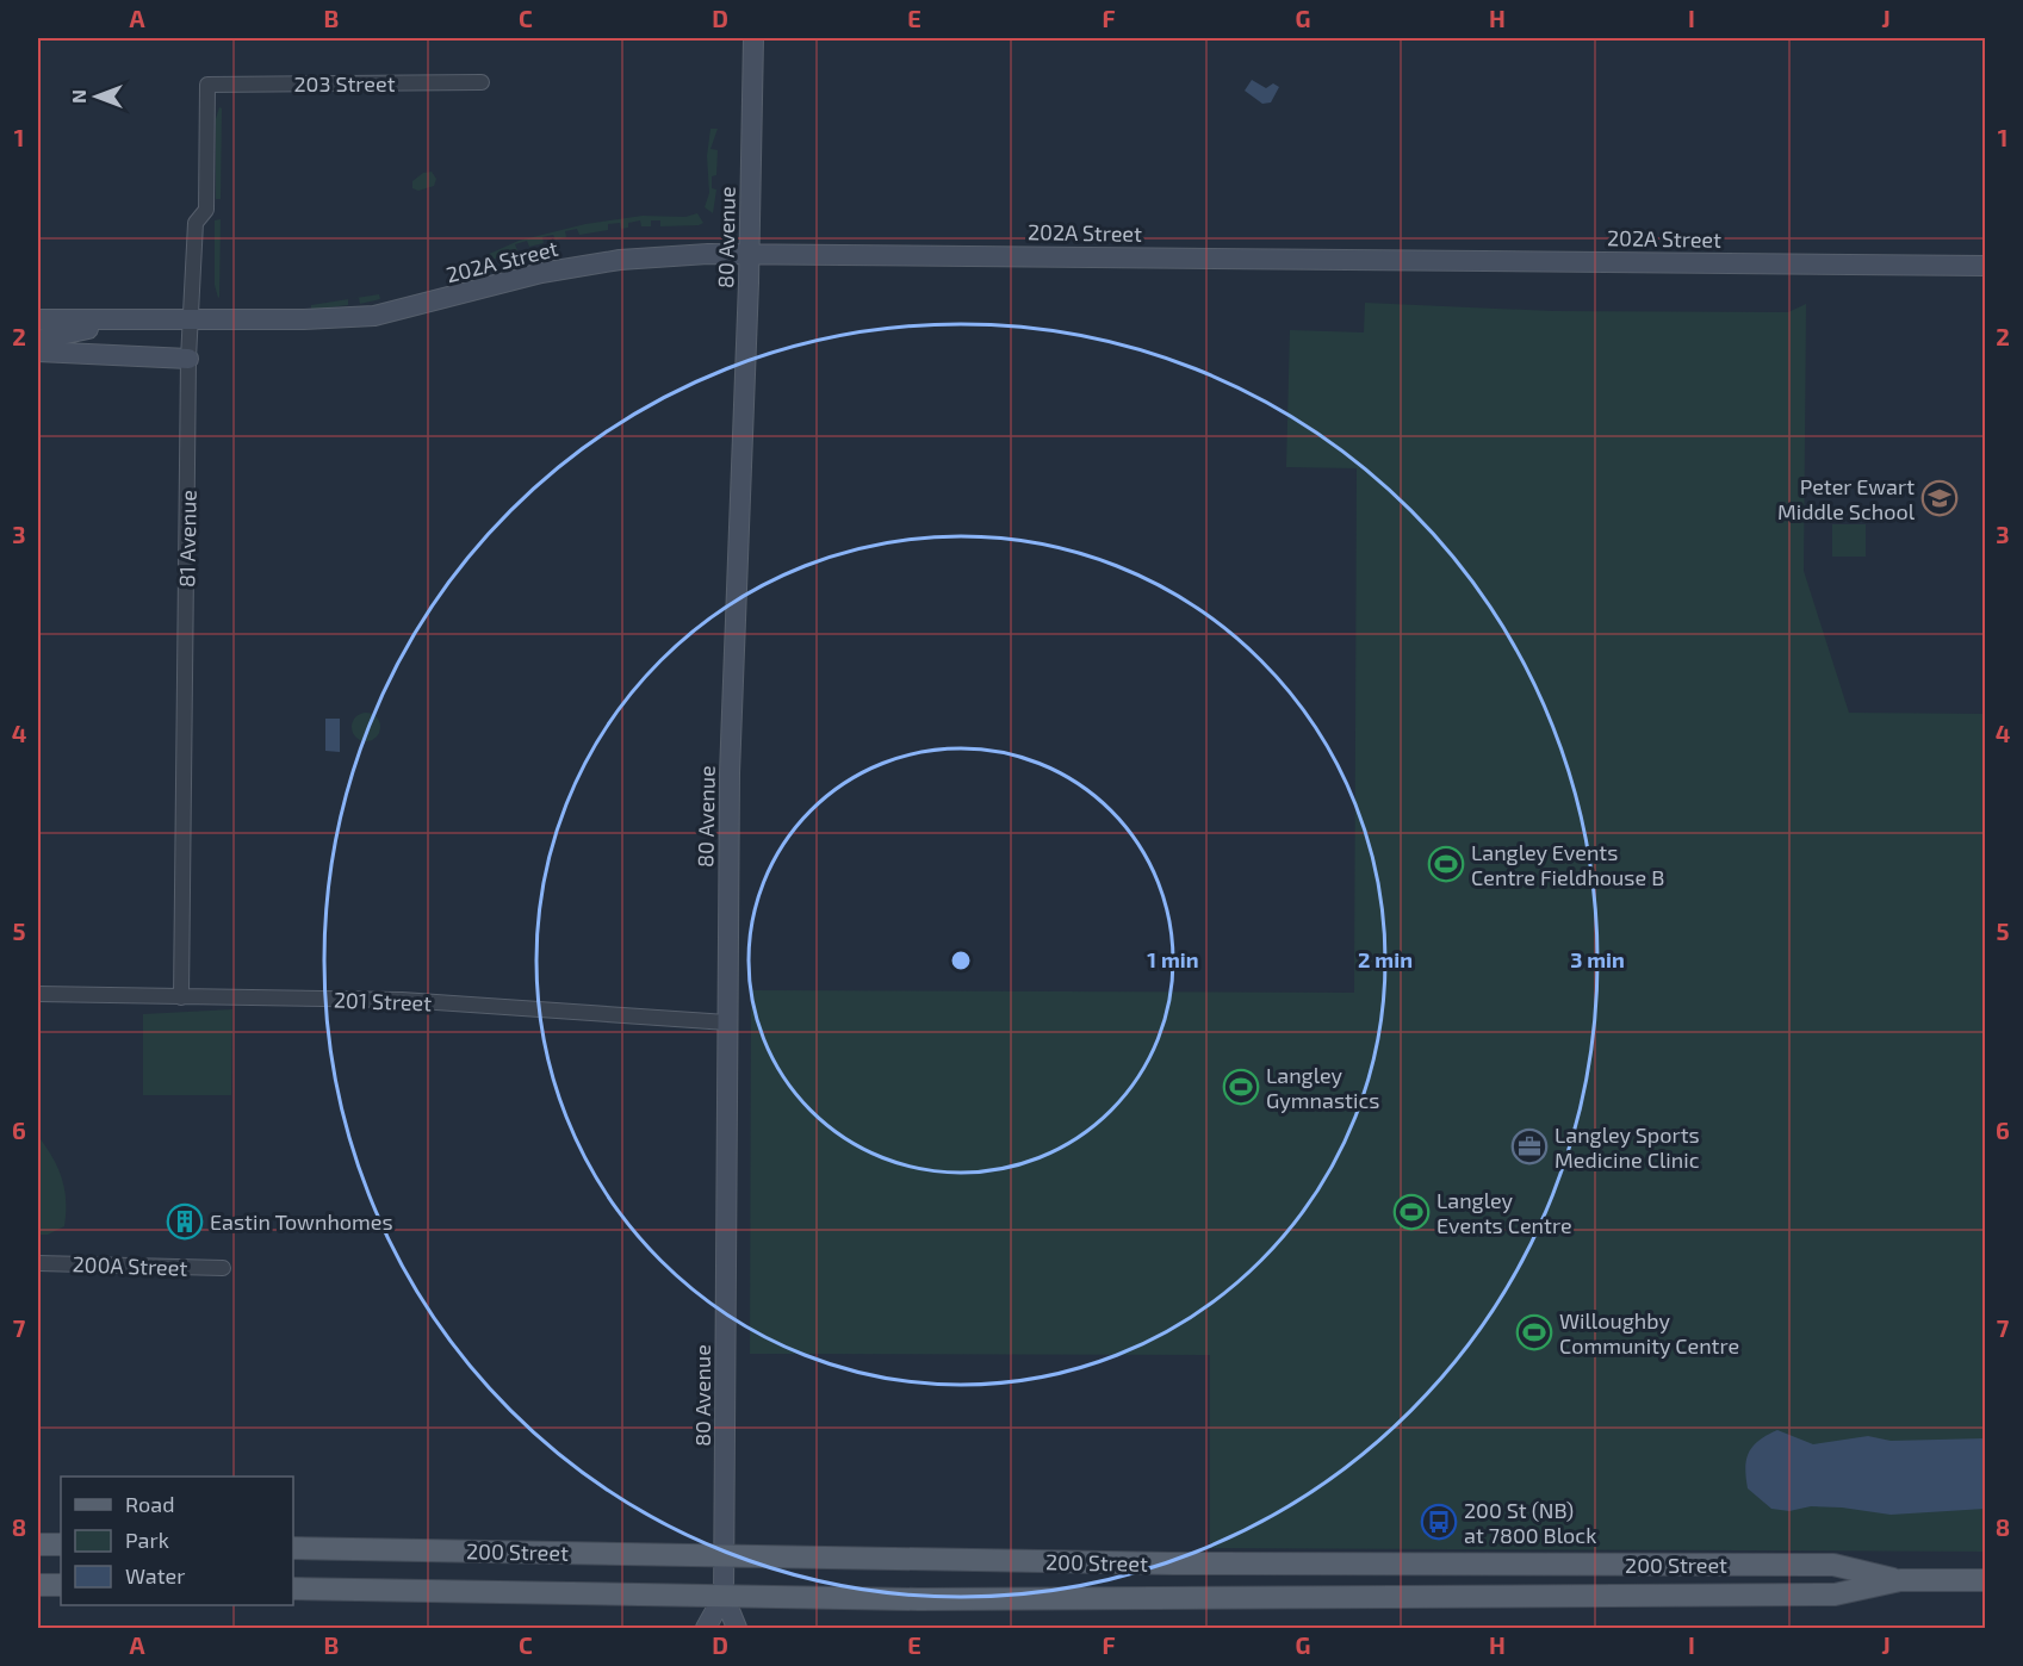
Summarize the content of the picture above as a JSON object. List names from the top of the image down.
{
  "streets": {
    "main road": ["202A Street", "80 Avenue", "200 Street"],
    "street": [
      "203 Street",
      "81 Avenue",
      "201 Street",
      "200A Street"
    ]
  },
  "crossings": [
    ["203 Street", "81 Avenue"],
    ["202A Street", "80 Avenue"],
    ["202A Street", "81 Avenue"],
    ["80 Avenue", "201 Street"],
    ["80 Avenue", "200 Street"],
    ["81 Avenue", "201 Street"]
  ],
  "places": {
    "school or university": ["Peter Ewart Middle School"],
    "sports": [
      "Langley Events Centre Fieldhouse B",
      "Langley Gymnastics",
      "Langley Events Centre",
      "Willoughby Community Centre"
    ],
    "office": ["Langley Sports Medicine Clinic"],
    "building": ["Eastin Townhomes"],
    "bus stop": ["200 St (NB) at 7800 Block"]
  },
  "legend": ["Road", "Park", "Water"],
  "north": "left",
  "grid": {
    "columns": [
      "A",
      "B",
      "C",
      "D",
      "E",
      "F",
      "G",
      "H",
      "I",
      "J"
    ],
    "rows": [
      "1",
      "2",
      "3",
      "4",
      "5",
      "6",
      "7",
      "8"
    ]
  },
  "rings": ["1 min", "2 min", "3 min"]
}
